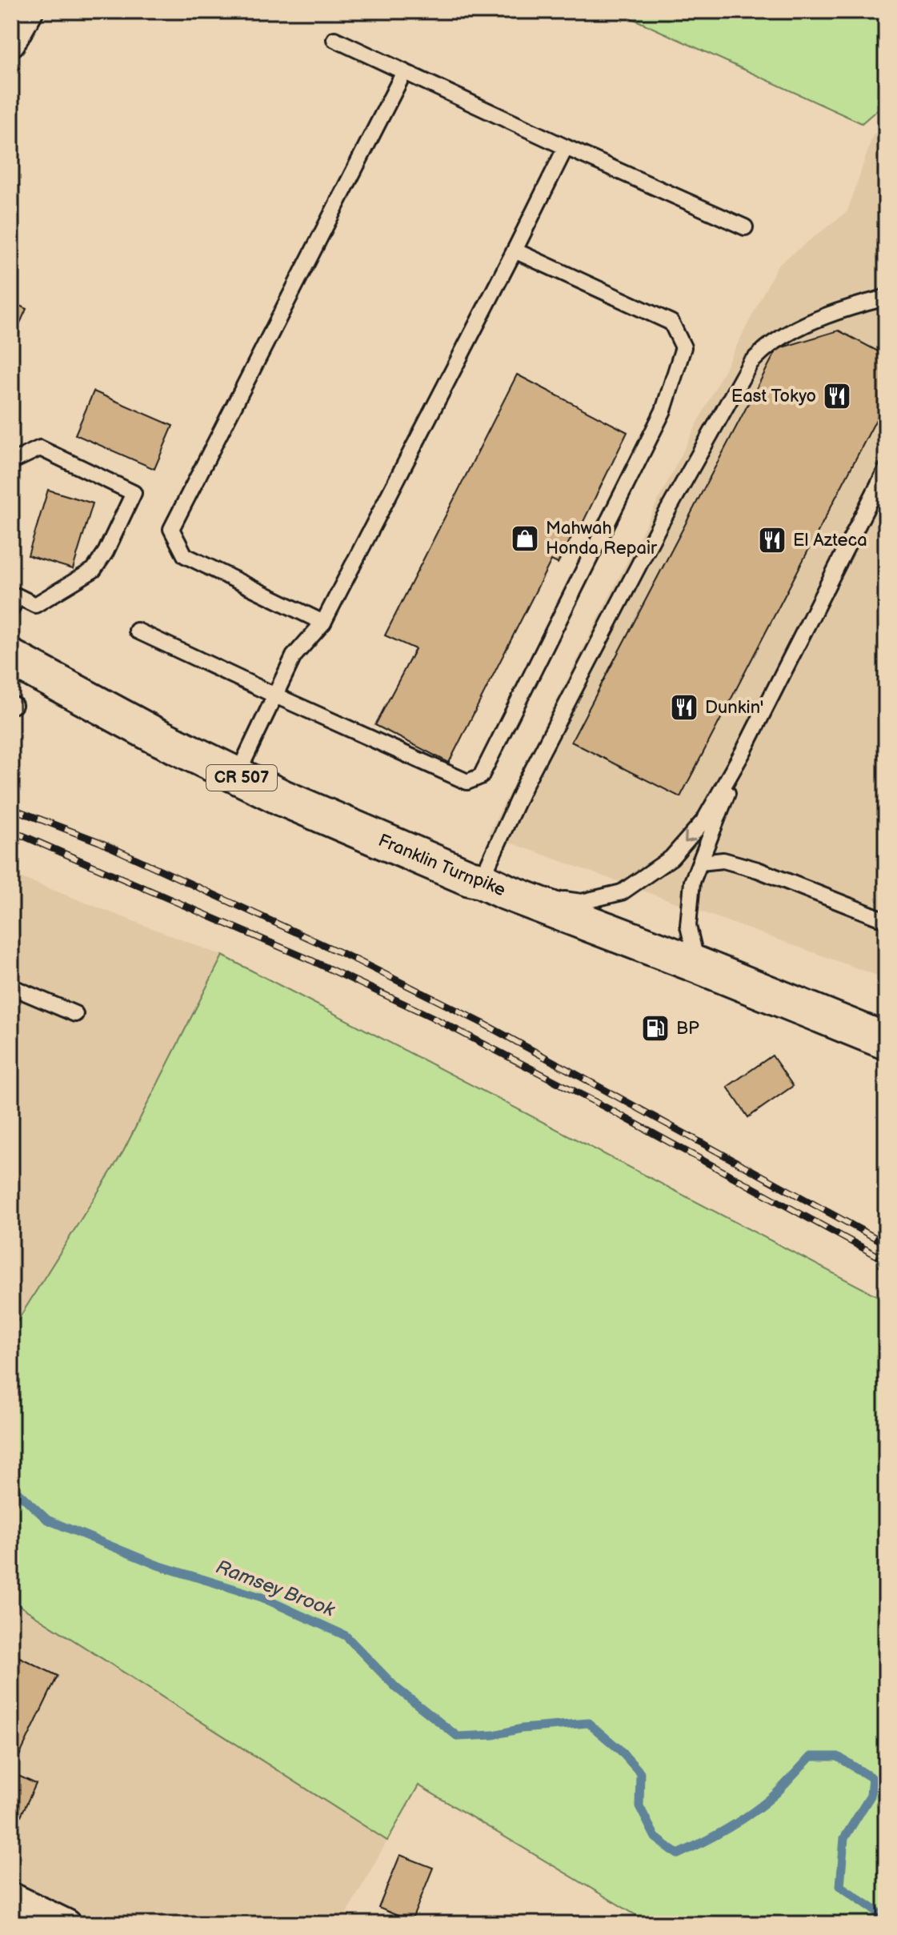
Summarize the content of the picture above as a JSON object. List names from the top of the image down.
{
  "streets": {
    "main road": ["CR 507", "Franklin Turnpike"]
  },
  "water": ["Ramsey Brook"],
  "places": {
    "restaurant": ["East Tokyo", "El Azteca", "Dunkin'"],
    "shop": ["Mahwah Honda Repair"],
    "fuel station": ["BP"]
  }
}
